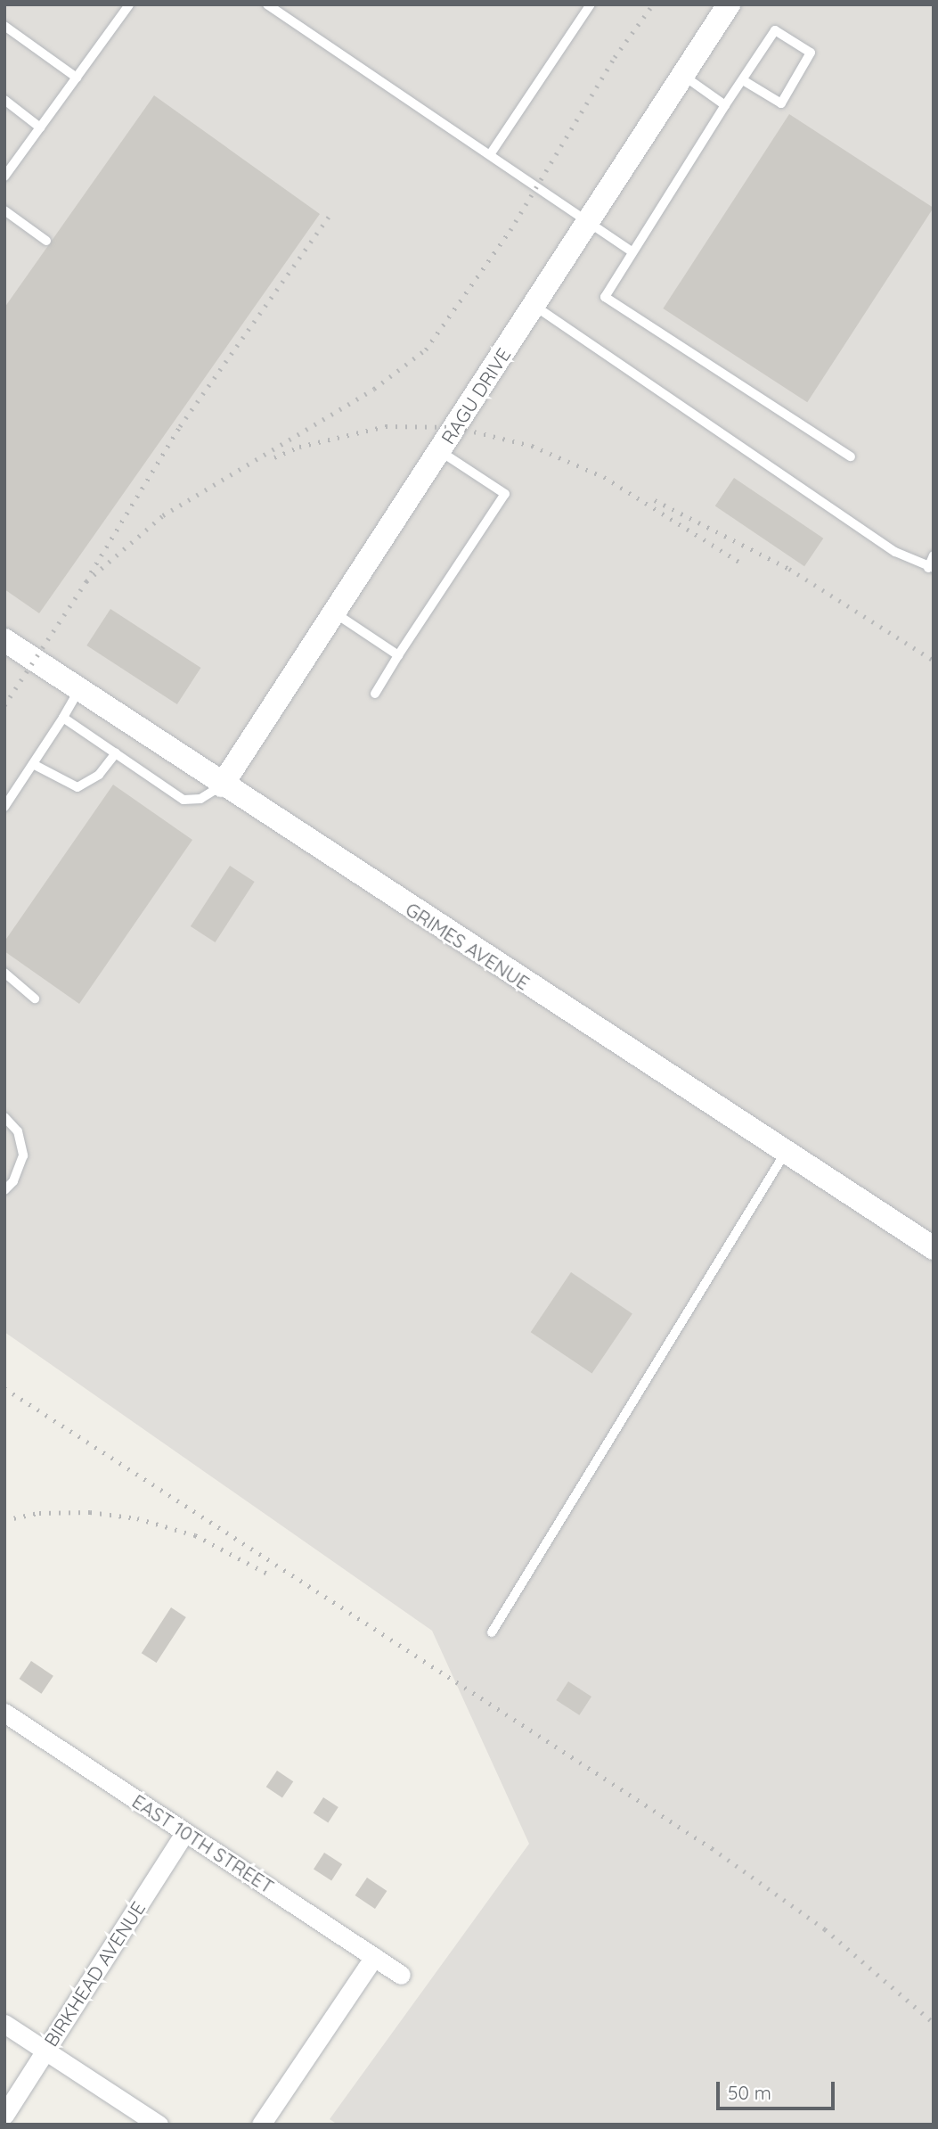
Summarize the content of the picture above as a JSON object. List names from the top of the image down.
{
  "streets": {
    "street": [
      "RAGU DRIVE",
      "GRIMES AVENUE",
      "EAST 10TH STREET",
      "BIRKHEAD AVENUE"
    ]
  },
  "crossings": [
    ["RAGU DRIVE", "GRIMES AVENUE"],
    ["EAST 10TH STREET", "BIRKHEAD AVENUE"]
  ],
  "scale_bar": "50 m"
}
